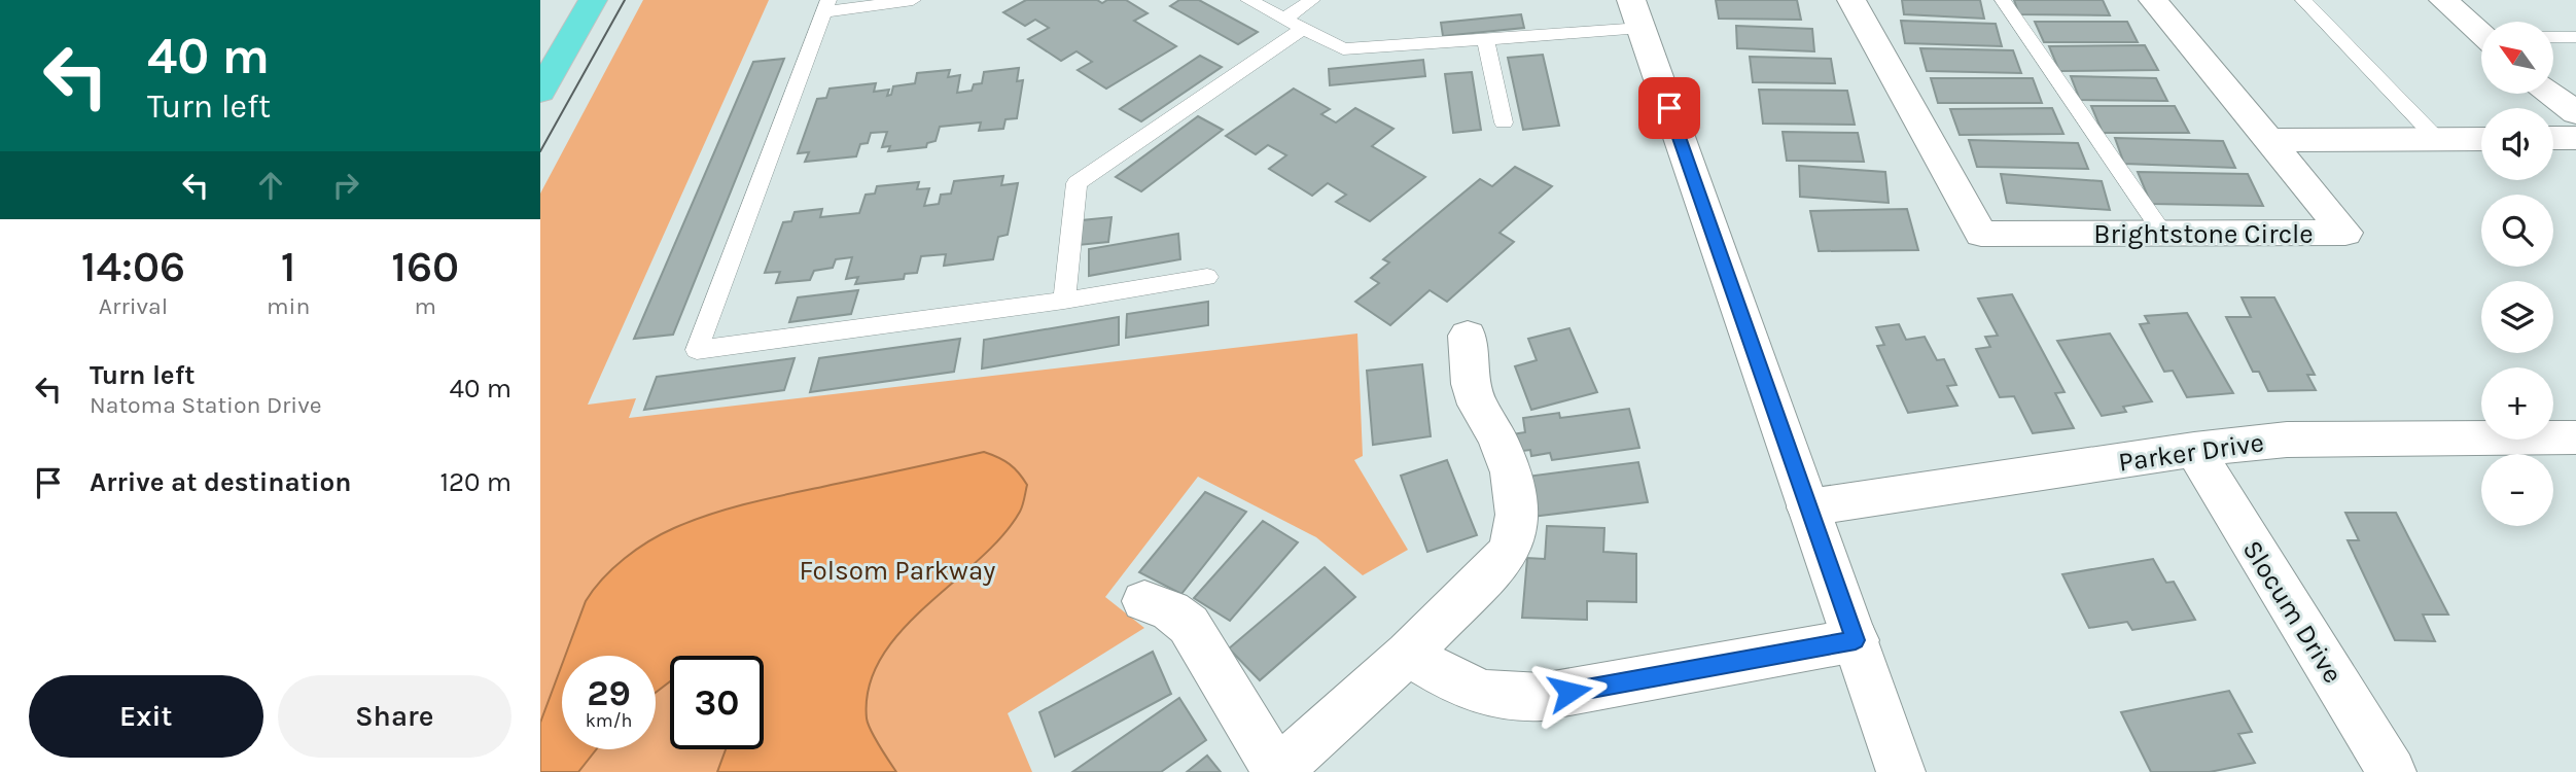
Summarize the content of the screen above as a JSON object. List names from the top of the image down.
{
  "streets": {
    "street": ["Brightstone Circle", "Parker Drive", "Slocum Drive"]
  },
  "crossings": [
    ["Parker Drive", "Slocum Drive"]
  ],
  "parks": ["Folsom Parkway"],
  "north": "top left",
  "page": {
    "turn": ["40 m", "Turn left"],
    "map_buttons": ["+", "−"],
    "eta": [
      "14:06",
      "Arrival",
      "1",
      "min",
      "160",
      "m"
    ],
    "list": [
      {
        "name": "Turn left",
        "note": "Natoma Station Drive",
        "value": "40 m"
      },
      {
        "name": "Arrive at destination",
        "value": "120 m"
      }
    ],
    "speed": "29 km/h",
    "limit": "30",
    "buttons": ["Exit", "Share"]
  }
}
